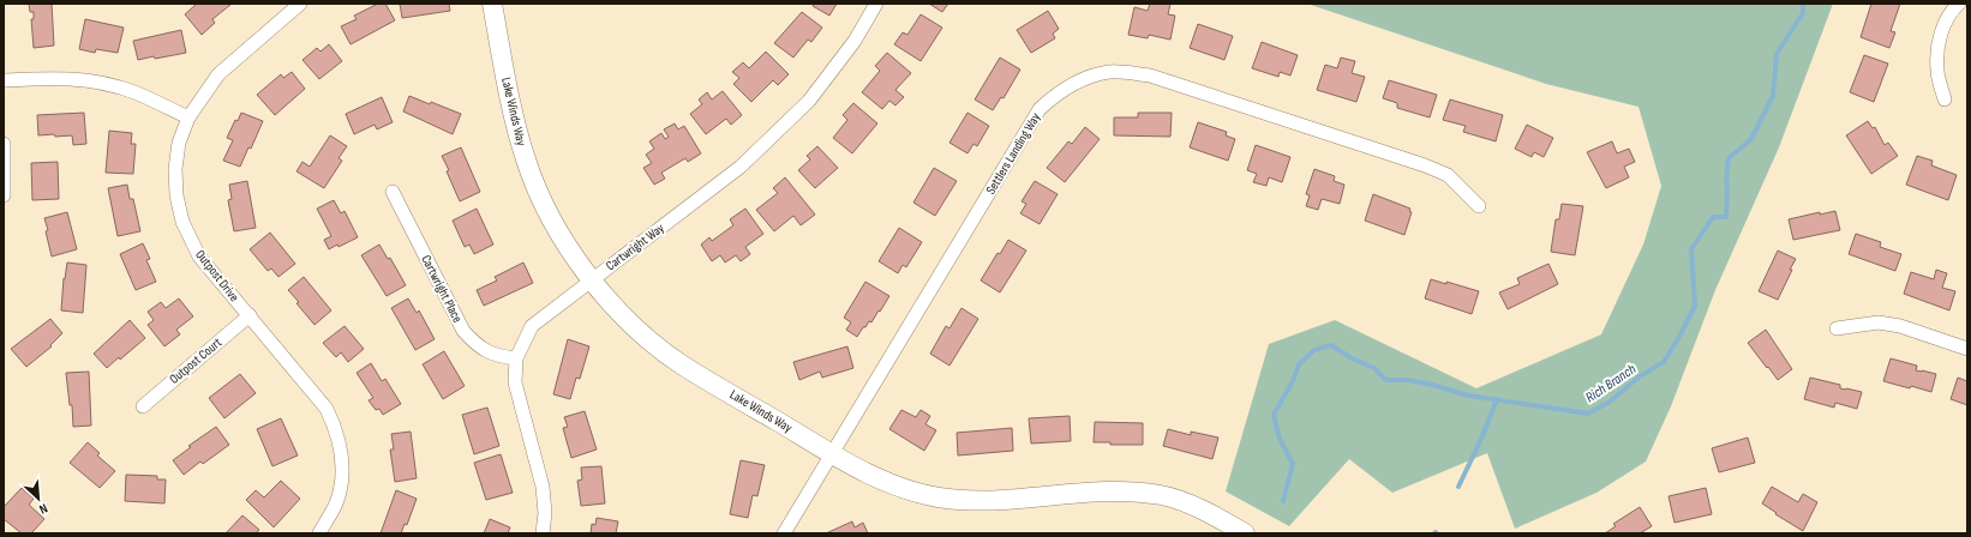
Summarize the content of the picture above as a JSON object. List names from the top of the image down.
{
  "streets": {
    "street": [
      "Lake Winds Way",
      "Settlers Landing Way",
      "Cartwright Way",
      "Outpost Drive",
      "Cartwright Place",
      "Outpost Court"
    ]
  },
  "crossings": [
    ["Lake Winds Way", "Settlers Landing Way"],
    ["Lake Winds Way", "Cartwright Way"],
    ["Cartwright Way", "Cartwright Place"],
    ["Outpost Drive", "Outpost Court"]
  ],
  "water": ["Rich Branch"],
  "north": "bottom right"
}
